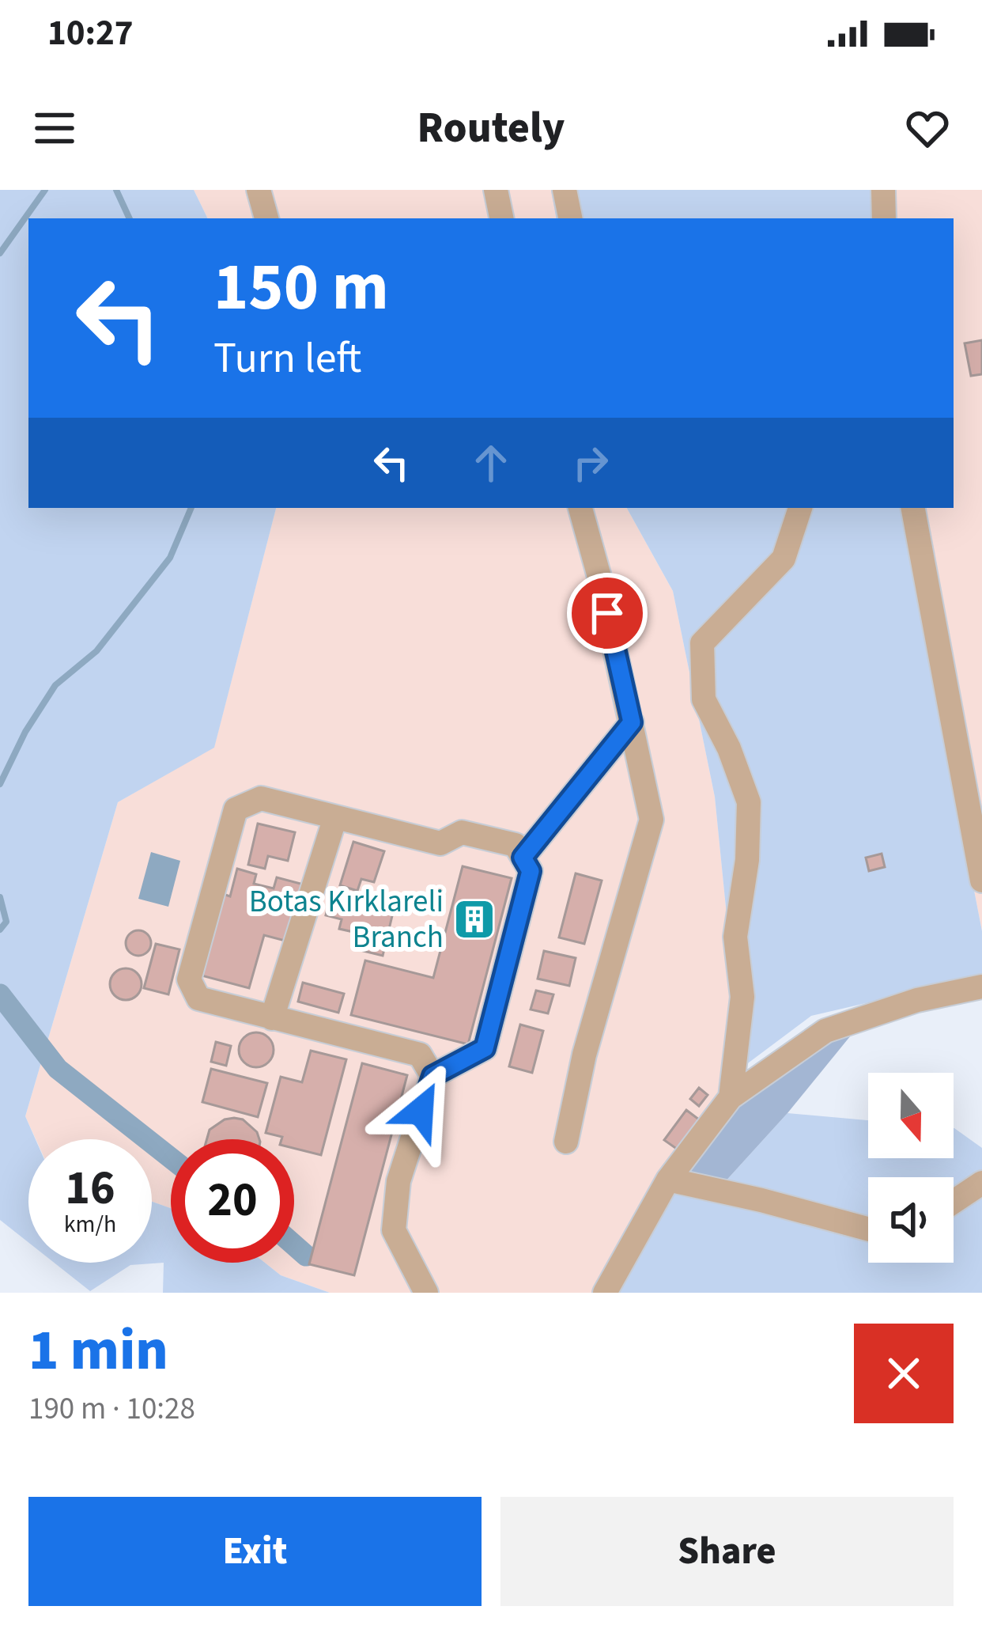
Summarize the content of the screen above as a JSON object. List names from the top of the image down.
{
  "places": {
    "building": ["Botas Kırklareli Branch"]
  },
  "north": "bottom",
  "page": {
    "status": "10:27",
    "header": "Routely",
    "turn": ["150 m", "Turn left"],
    "speed": "16 km/h",
    "limit": "20",
    "heading": ["1 min", "190 m · 10:28"],
    "buttons": ["Exit", "Share"]
  }
}
